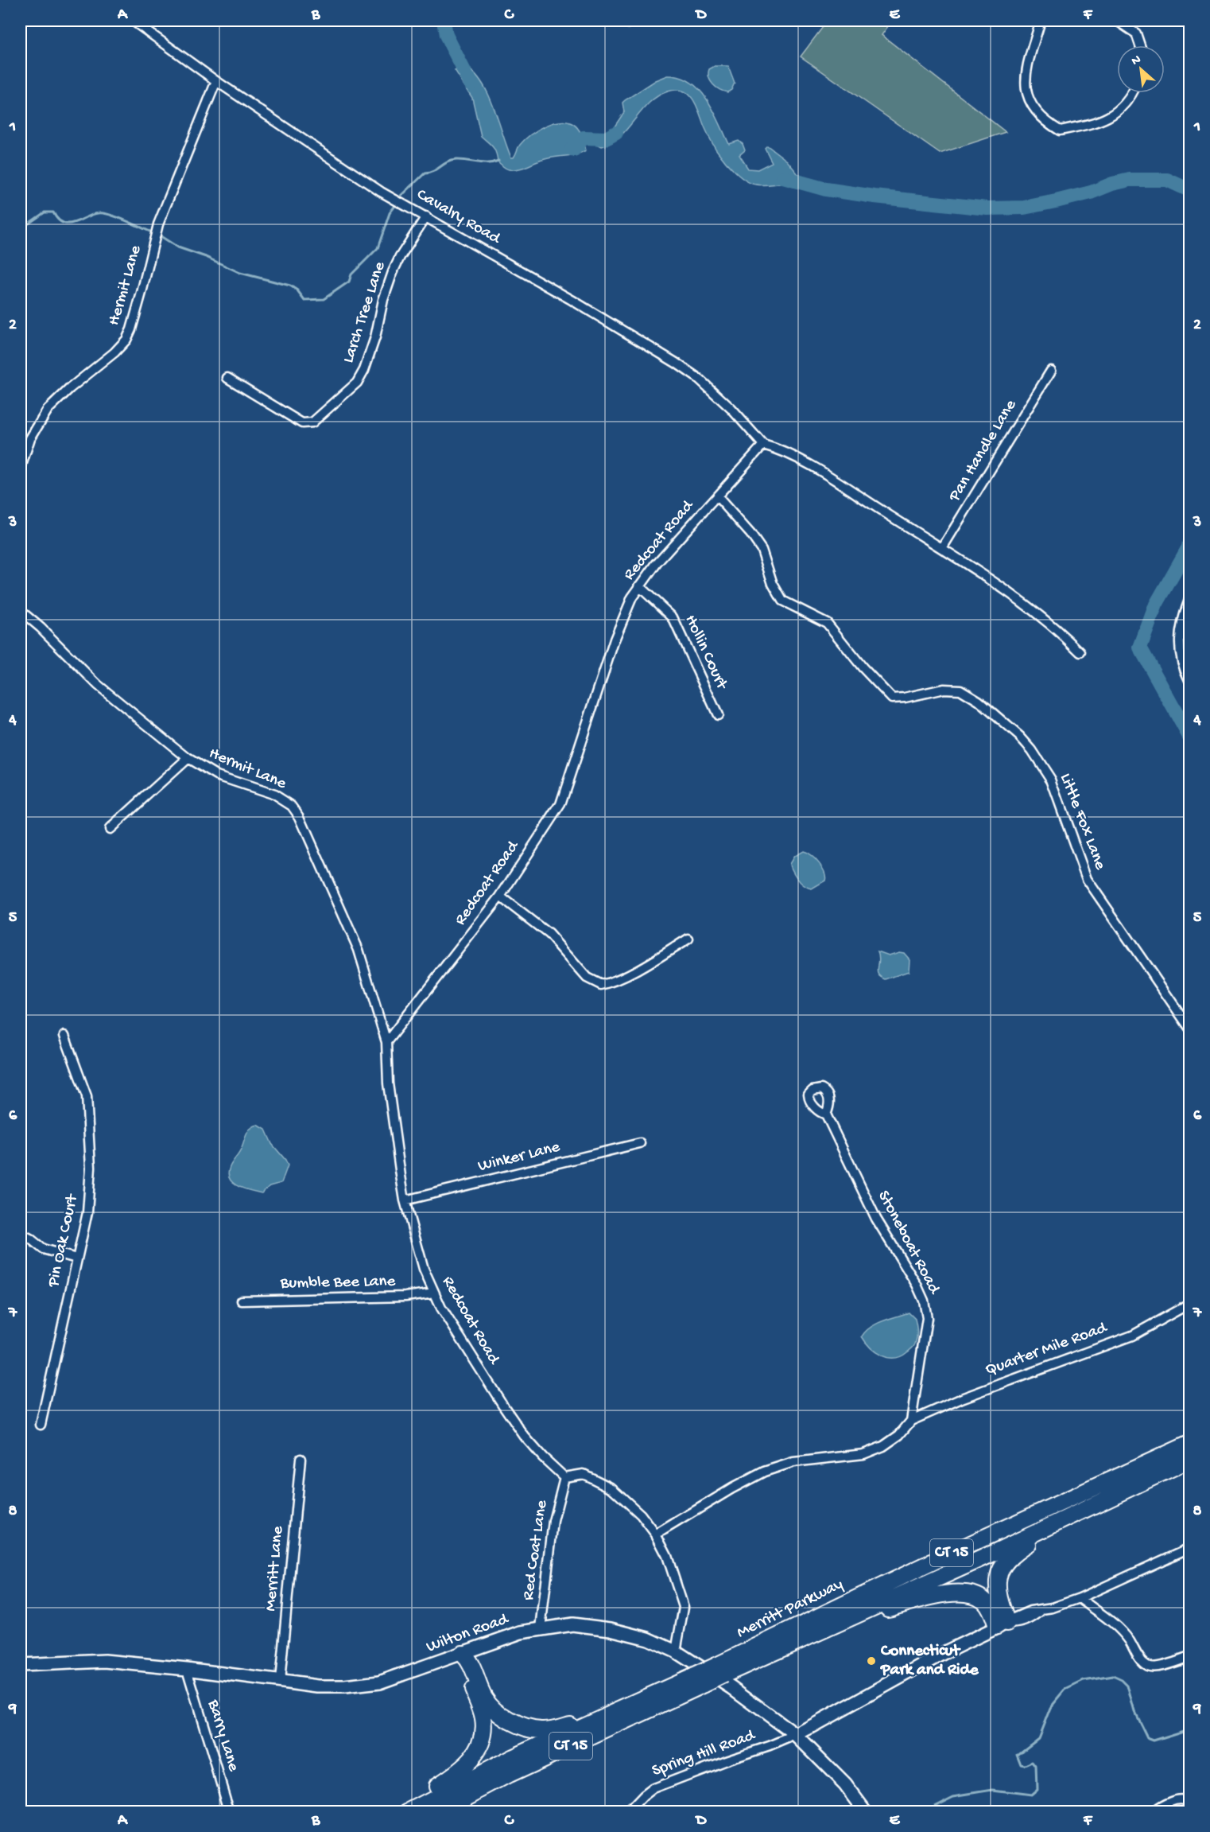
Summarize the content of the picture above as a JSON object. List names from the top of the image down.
{
  "streets": {
    "highway": ["CT 15", "Merritt Parkway"],
    "main road": ["Wilton Road"],
    "street": [
      "Cavalry Road",
      "Hermit Lane",
      "Larch Tree Lane",
      "Pan Handle Lane",
      "Redcoat Road",
      "Hollin Court",
      "Little Fox Lane",
      "Winker Lane",
      "Pin Oak Court",
      "Stoneboat Road",
      "Bumble Bee Lane",
      "Quarter Mile Road",
      "Red Coat Lane",
      "Merritt Lane",
      "Barry Lane",
      "Spring Hill Road"
    ]
  },
  "crossings": [
    ["Cavalry Road", "Hermit Lane"],
    ["Cavalry Road", "Larch Tree Lane"],
    ["Cavalry Road", "Redcoat Road"],
    ["Hermit Lane", "Redcoat Road"],
    ["Redcoat Road", "Hollin Court"],
    ["Redcoat Road", "Little Fox Lane"],
    ["Redcoat Road", "Winker Lane"],
    ["Redcoat Road", "Bumble Bee Lane"],
    ["Redcoat Road", "Red Coat Lane"],
    ["Stoneboat Road", "Quarter Mile Road"],
    ["Red Coat Lane", "Wilton Road"],
    ["Merritt Lane", "Wilton Road"],
    ["Wilton Road", "Barry Lane"],
    ["Wilton Road", "Spring Hill Road"]
  ],
  "places": ["Connecticut Park and Ride"],
  "north": "top left",
  "grid": {
    "columns": [
      "A",
      "B",
      "C",
      "D",
      "E",
      "F"
    ],
    "rows": [
      "1",
      "2",
      "3",
      "4",
      "5",
      "6",
      "7",
      "8",
      "9"
    ]
  }
}
